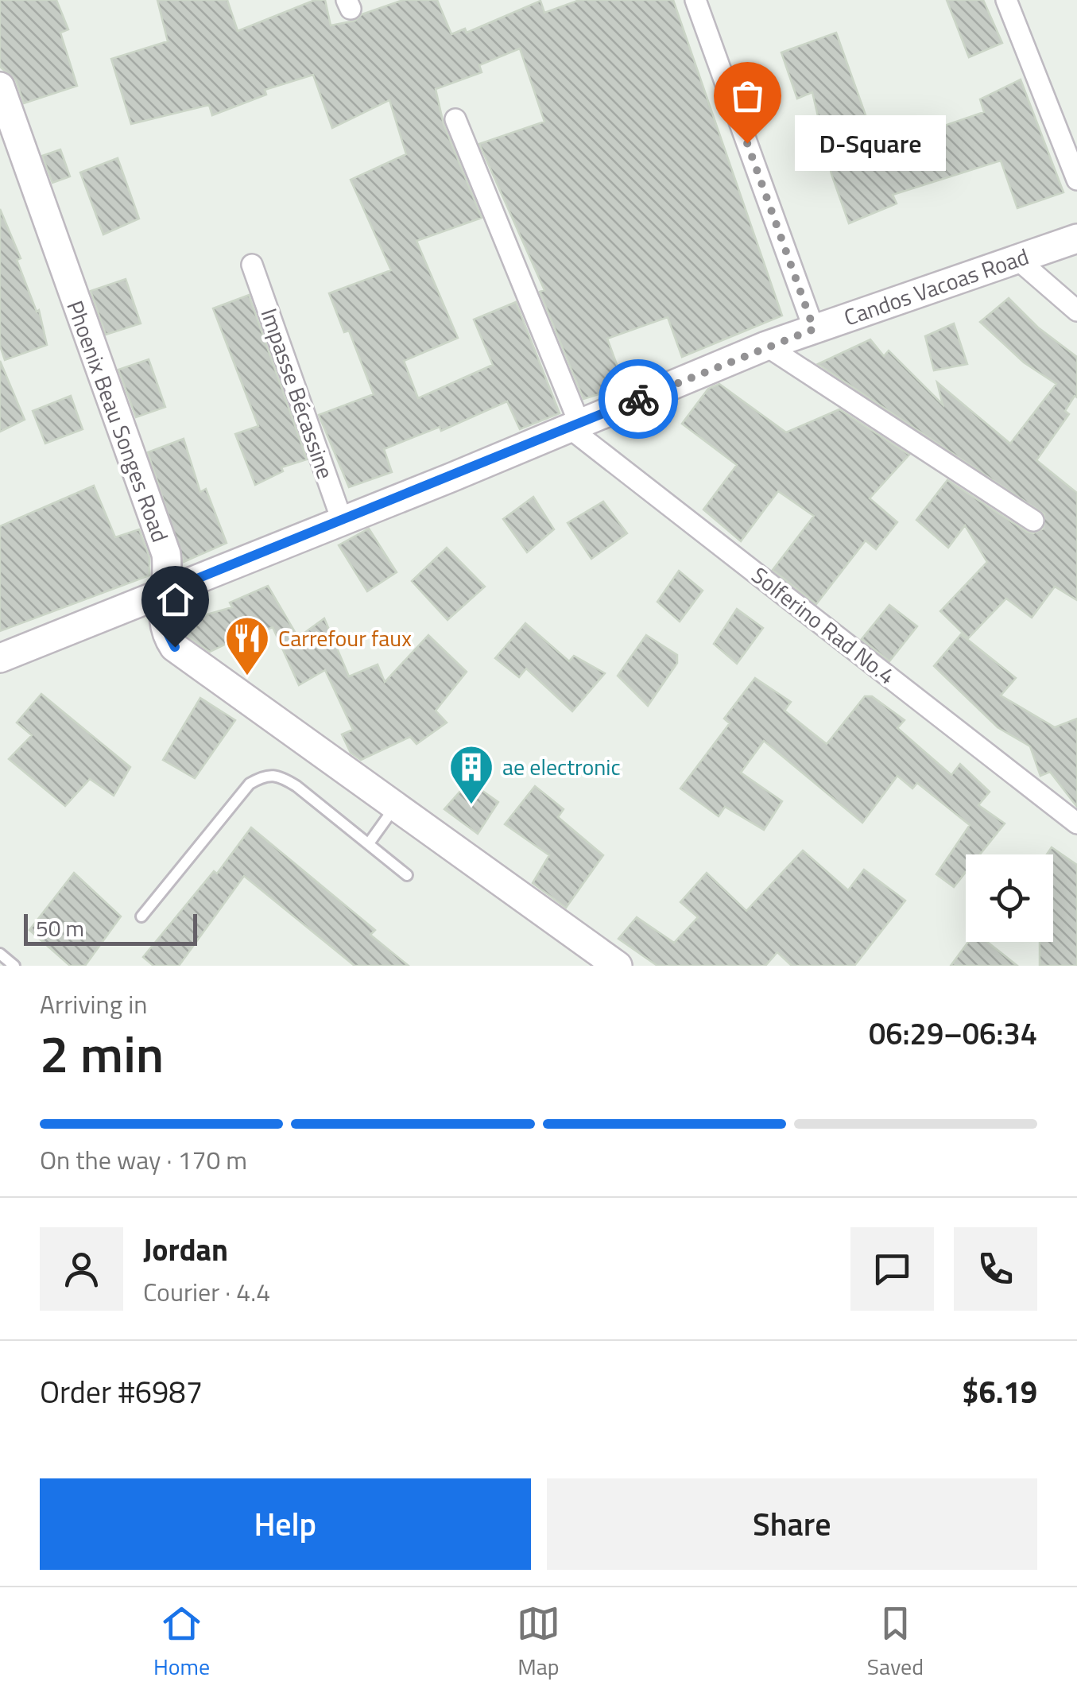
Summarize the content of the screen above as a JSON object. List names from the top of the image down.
{
  "streets": {
    "main road": ["Candos Vacoas Road", "Phoenix Beau Songes Road"],
    "street": ["Impasse Bécassine", "Solferino Rad No.4"]
  },
  "crossings": [
    ["Candos Vacoas Road", "Impasse Bécassine"],
    ["Candos Vacoas Road", "Phoenix Beau Songes Road"],
    ["Candos Vacoas Road", "Solferino Rad No.4"]
  ],
  "places": {
    "other": ["D-Square"],
    "restaurant": ["Carrefour faux"],
    "building": ["ae electronic"]
  },
  "scale_bar": "50 m",
  "page": {
    "bubble": "D-Square",
    "scale": "50 m",
    "heading": ["2 min", "Arriving in", "06:29–06:34"],
    "panel": [
      "Jordan",
      "Courier · 4.4",
      "Order #6987",
      "$6.19"
    ],
    "bar": "On the way · 170 m",
    "buttons": ["Help", "Share"],
    "tabs": ["Home", "Map", "Saved"]
  }
}
